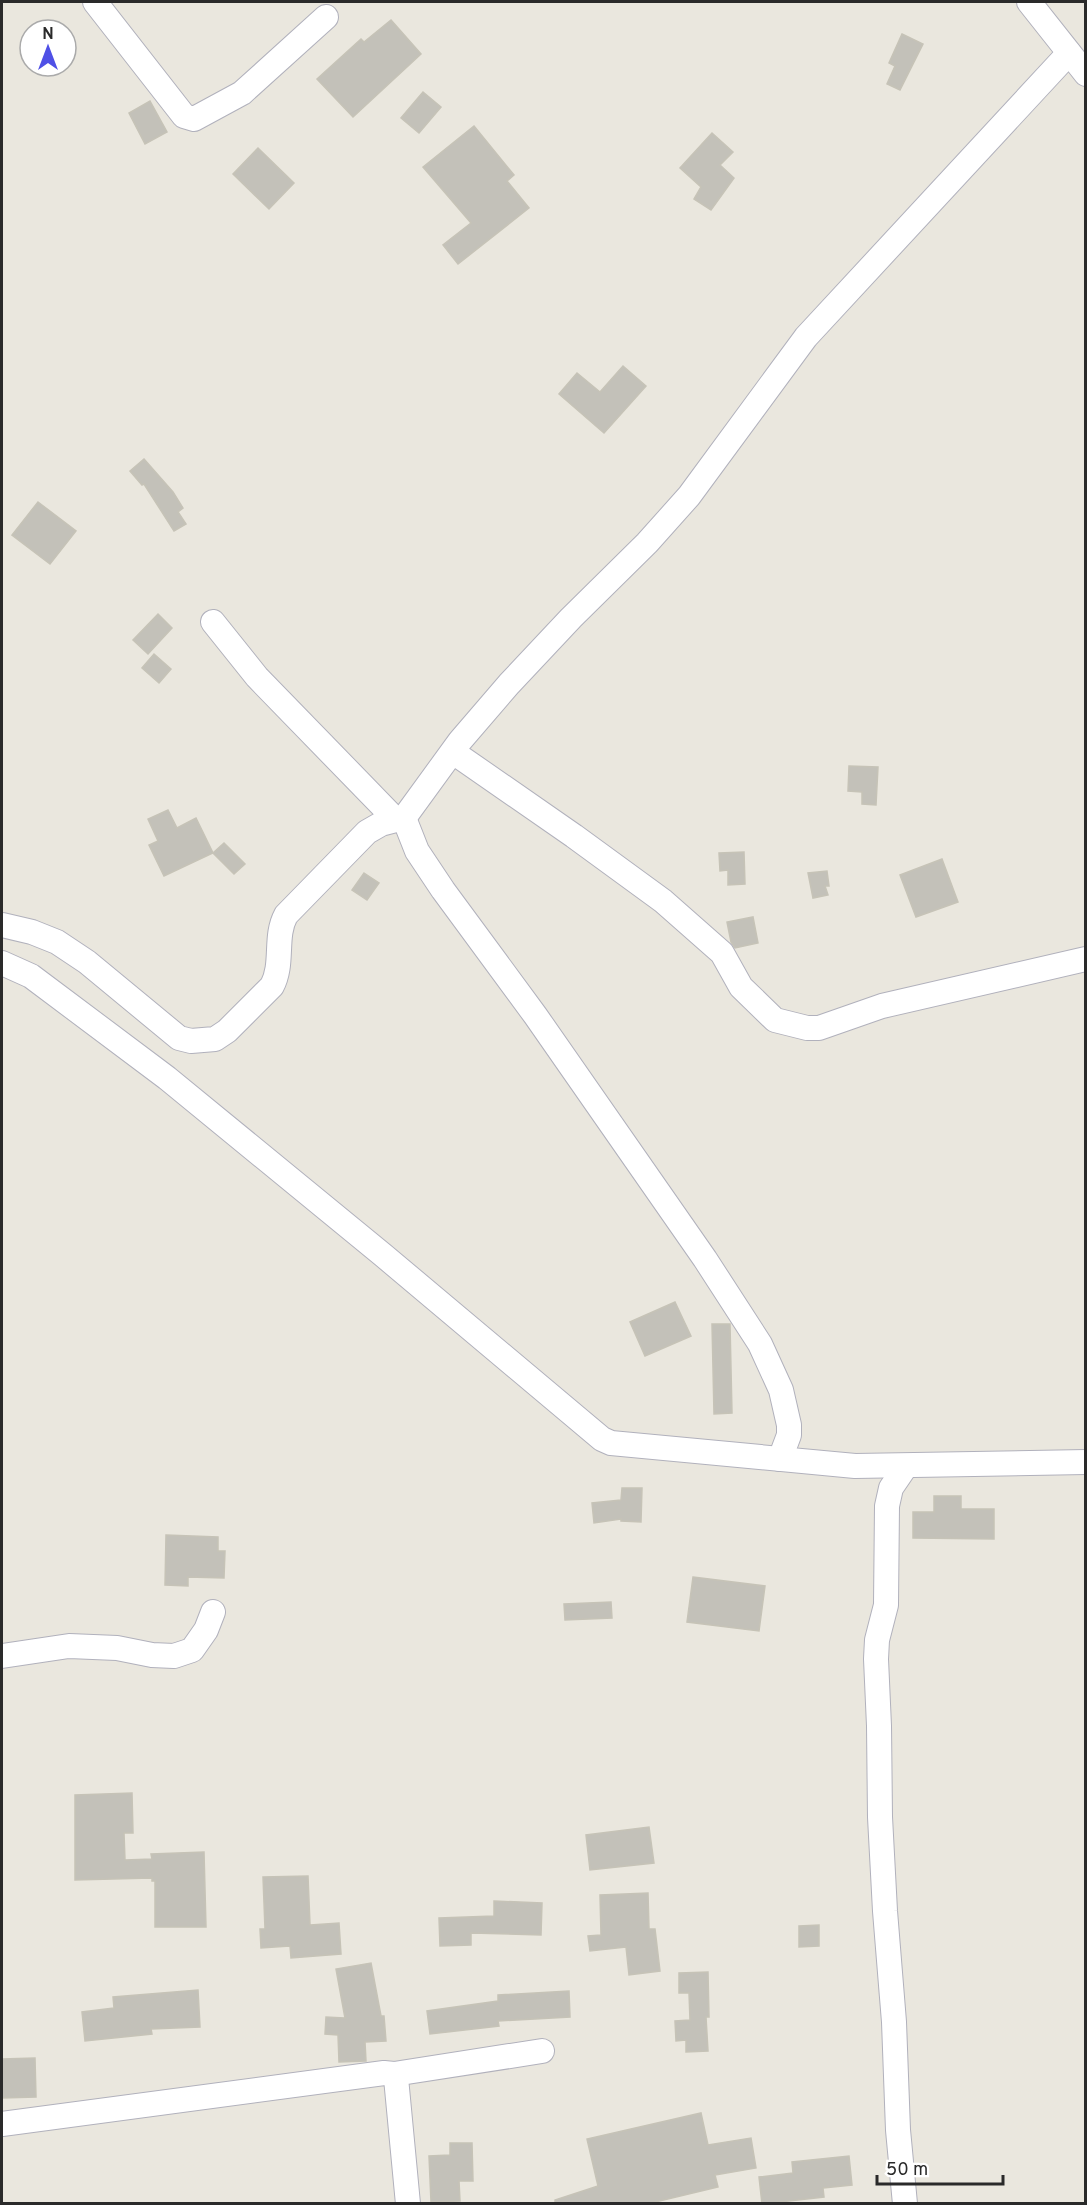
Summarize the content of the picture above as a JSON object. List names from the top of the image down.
{
  "scale_bar": "50 m",
  "north": "top"
}
